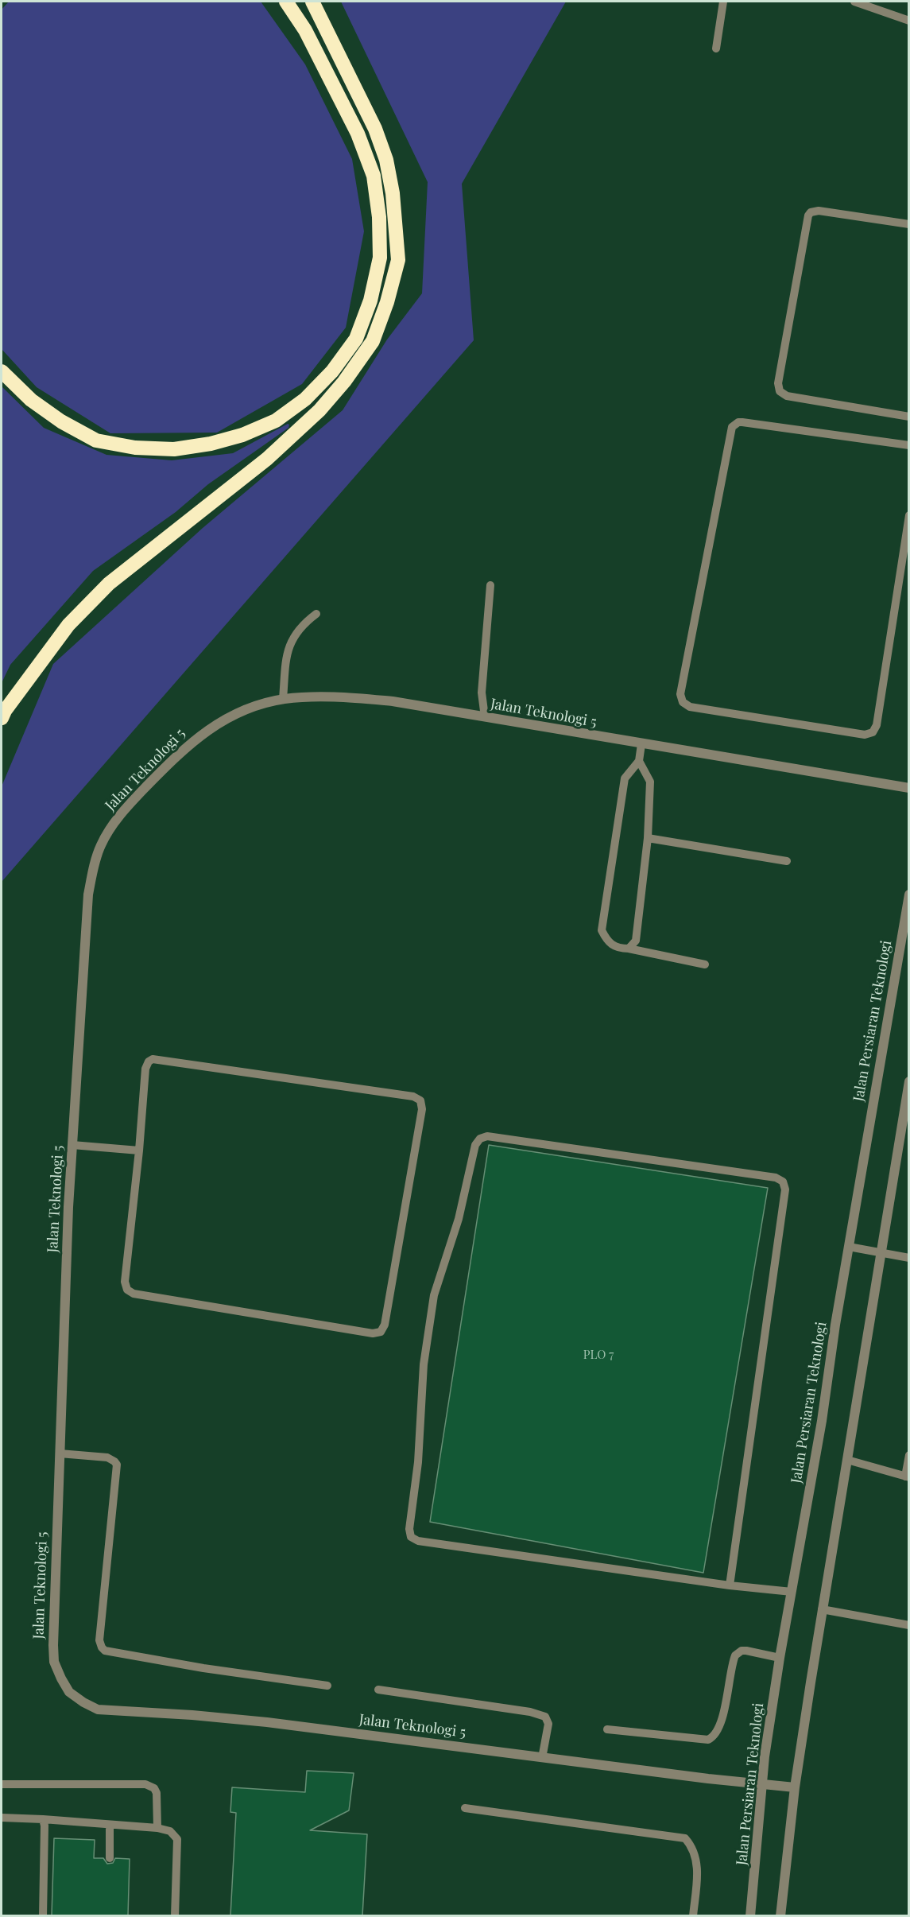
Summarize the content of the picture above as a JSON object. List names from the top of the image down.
{
  "streets": {
    "street": ["Jalan Teknologi 5", "Jalan Persiaran Teknologi"]
  },
  "crossings": [
    ["Jalan Teknologi 5", "Jalan Persiaran Teknologi"]
  ],
  "house_numbers": ["PLO 7"]
}
